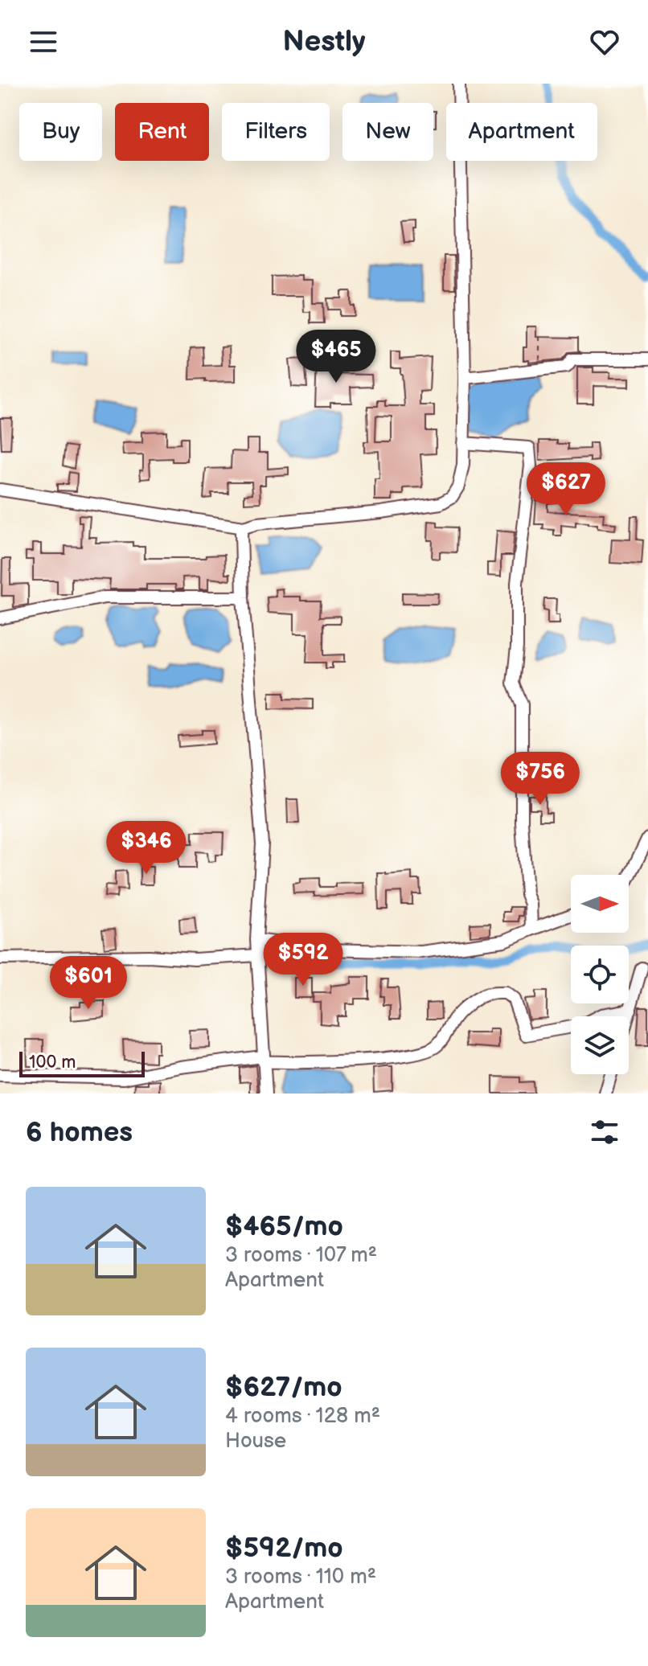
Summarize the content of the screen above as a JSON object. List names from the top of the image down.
{
  "scale_bar": "100 m",
  "north": "right",
  "page": {
    "header": "Nestly",
    "chip": [
      "Buy",
      "Rent",
      "Filters",
      "New",
      "Apartment"
    ],
    "price": [
      "$465",
      "$627",
      "$756",
      "$346",
      "$592",
      "$601"
    ],
    "scale": "100 m",
    "heading": "6 homes",
    "list": [
      {
        "name": "$465/mo",
        "note": "3 rooms · 107 m² · Apartment"
      },
      {
        "name": "$627/mo",
        "note": "4 rooms · 128 m² · House"
      },
      {
        "name": "$592/mo",
        "note": "3 rooms · 110 m² · Apartment"
      }
    ]
  }
}
